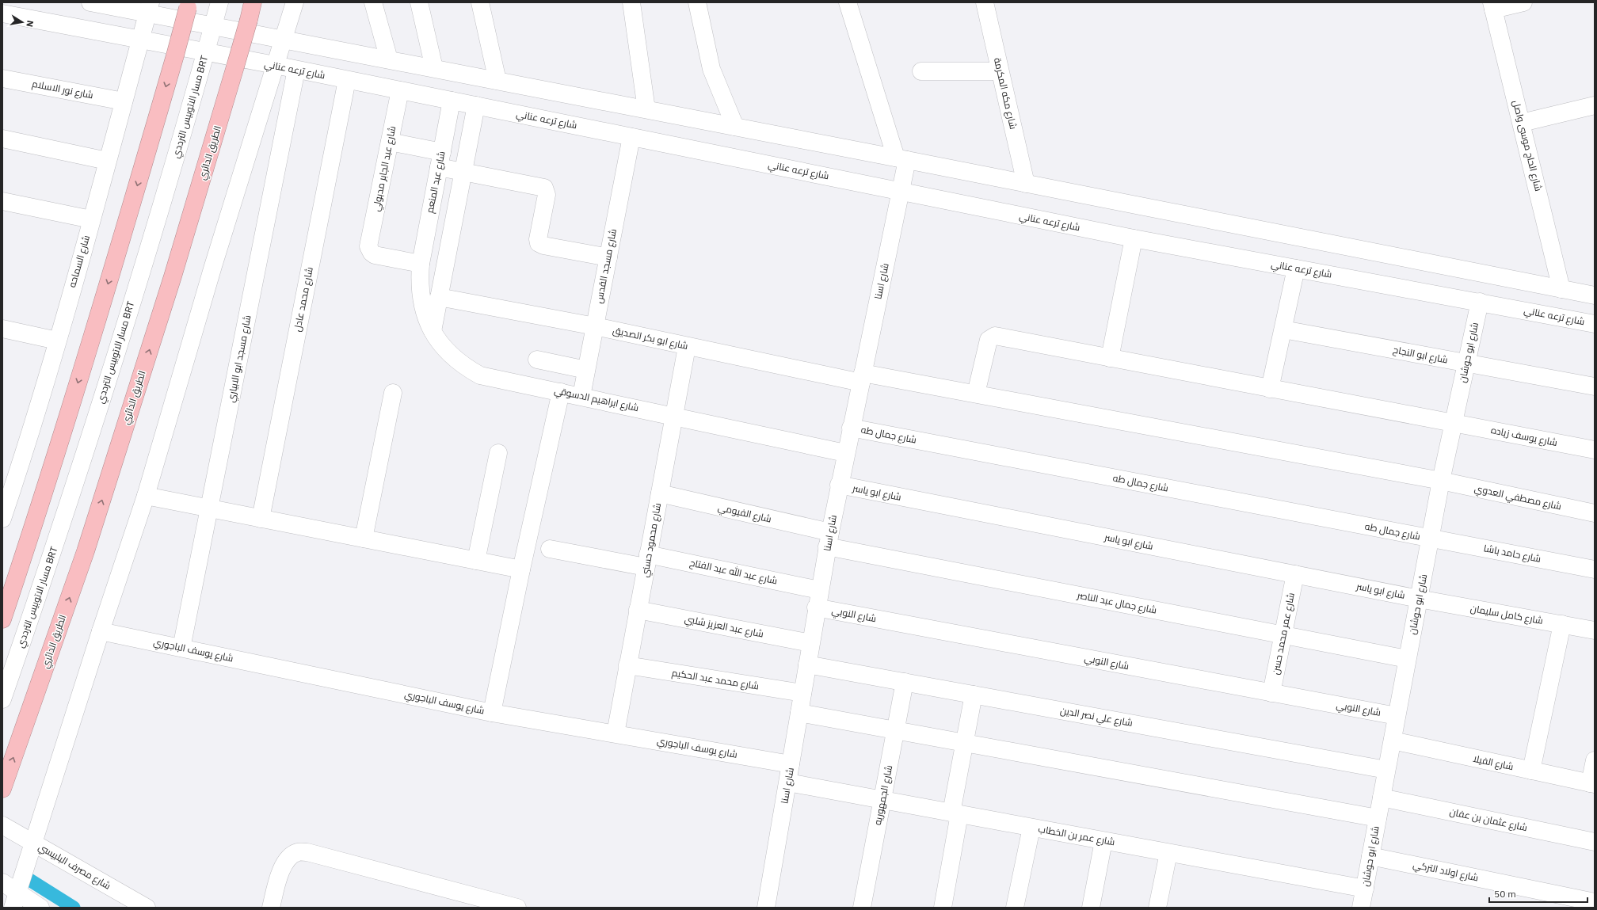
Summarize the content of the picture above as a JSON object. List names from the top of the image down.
{
  "streets": {
    "highway": ["الطريق الدائري"],
    "street": [
      "شارع ترعه عناني",
      "شارع نور الاسلام",
      "شارع مكه المكرمة",
      "مسار الاتوبيس الترددي BRT",
      "شارع الحاج موسى واصل",
      "شارع عبد الجابر مدبولي",
      "شارع عبد المنعم",
      "شارع السماحه",
      "شارع مسجد القدس",
      "شارع اسنا",
      "شارع محمد عادل",
      "شارع ابو بكر الصديق",
      "شارع ابو حوشان",
      "شارع ابو النجاح",
      "شارع مسجد ابو الابياري",
      "شارع ابراهيم الدسوقي",
      "شارع جمال طه",
      "شارع يوسف زياده",
      "شارع ابو ياسر",
      "شارع مصطفي العدوي",
      "شارع الفيومي",
      "شارع محمود حسني",
      "شارع حامد باشا",
      "شارع عبد الله عبد الفتاح",
      "شارع جمال عبد الناصر",
      "شارع النوبي",
      "شارع كامل سليمان",
      "شارع عبد العزيز شلبي",
      "شارع عمر محمد حسن",
      "شارع يوسف الباجوري",
      "شارع محمد عبد الحكيم",
      "شارع علي نصر الدين",
      "شارع الفيلا",
      "شارع الجمهوريه",
      "شارع عثمان بن عفان",
      "شارع عمر بن الخطاب",
      "شارع مصرف البلبيسي",
      "شارع اولاد التركي"
    ]
  },
  "crossings": [
    ["شارع ترعه عناني", "شارع عبد الجابر مدبولي"],
    ["شارع ترعه عناني", "شارع عبد المنعم"],
    ["شارع ترعه عناني", "شارع السماحه"],
    ["شارع ترعه عناني", "شارع مسجد القدس"],
    ["شارع ترعه عناني", "شارع اسنا"],
    ["شارع ترعه عناني", "شارع محمد عادل"],
    ["شارع ترعه عناني", "شارع ابو حوشان"],
    ["شارع ترعه عناني", "شارع مسجد ابو الابياري"],
    ["شارع نور الاسلام", "شارع السماحه"],
    ["شارع عبد الجابر مدبولي", "شارع عبد المنعم"],
    ["شارع عبد الجابر مدبولي", "شارع ابراهيم الدسوقي"],
    ["شارع عبد المنعم", "شارع ابراهيم الدسوقي"],
    ["شارع مسجد القدس", "شارع ابو بكر الصديق"],
    ["شارع مسجد القدس", "شارع ابراهيم الدسوقي"],
    ["شارع اسنا", "شارع ابو بكر الصديق"],
    ["شارع اسنا", "شارع ابراهيم الدسوقي"],
    ["شارع اسنا", "شارع جمال طه"],
    ["شارع اسنا", "شارع ابو ياسر"],
    ["شارع اسنا", "شارع الفيومي"],
    ["شارع اسنا", "شارع عبد الله عبد الفتاح"],
    ["شارع اسنا", "شارع جمال عبد الناصر"],
    ["شارع اسنا", "شارع النوبي"],
    ["شارع اسنا", "شارع عبد العزيز شلبي"],
    ["شارع اسنا", "شارع يوسف الباجوري"],
    ["شارع اسنا", "شارع محمد عبد الحكيم"],
    ["شارع اسنا", "شارع علي نصر الدين"],
    ["شارع اسنا", "شارع عمر بن الخطاب"],
    ["شارع ابو بكر الصديق", "شارع يوسف زياده"],
    ["شارع ابو بكر الصديق", "شارع مصطفي العدوي"],
    ["شارع ابو بكر الصديق", "شارع محمود حسني"],
    ["شارع ابو حوشان", "شارع ابو النجاح"],
    ["شارع ابو حوشان", "شارع جمال طه"],
    ["شارع ابو حوشان", "شارع يوسف زياده"],
    ["شارع ابو حوشان", "شارع ابو ياسر"],
    ["شارع ابو حوشان", "شارع مصطفي العدوي"],
    ["شارع ابو حوشان", "شارع حامد باشا"],
    ["شارع ابو حوشان", "شارع جمال عبد الناصر"],
    ["شارع ابو حوشان", "شارع النوبي"],
    ["شارع ابو حوشان", "شارع كامل سليمان"],
    ["شارع ابو حوشان", "شارع علي نصر الدين"],
    ["شارع ابو حوشان", "شارع الفيلا"],
    ["شارع ابو حوشان", "شارع عثمان بن عفان"],
    ["شارع ابو حوشان", "شارع عمر بن الخطاب"],
    ["شارع ابو حوشان", "شارع اولاد التركي"],
    ["شارع مسجد ابو الابياري", "شارع يوسف الباجوري"],
    ["شارع ابراهيم الدسوقي", "شارع محمود حسني"],
    ["شارع جمال طه", "شارع حامد باشا"],
    ["شارع يوسف زياده", "شارع مصطفي العدوي"],
    ["شارع ابو ياسر", "شارع كامل سليمان"],
    ["شارع ابو ياسر", "شارع عمر محمد حسن"],
    ["شارع الفيومي", "شارع محمود حسني"],
    ["شارع الفيومي", "شارع جمال عبد الناصر"],
    ["شارع محمود حسني", "شارع عبد الله عبد الفتاح"],
    ["شارع محمود حسني", "شارع عبد العزيز شلبي"],
    ["شارع محمود حسني", "شارع يوسف الباجوري"],
    ["شارع محمود حسني", "شارع محمد عبد الحكيم"],
    ["شارع جمال عبد الناصر", "شارع عمر محمد حسن"],
    ["شارع النوبي", "شارع عمر محمد حسن"],
    ["شارع علي نصر الدين", "شارع الجمهوريه"],
    ["شارع الجمهوريه", "شارع عمر بن الخطاب"]
  ],
  "scale_bar": "50 m",
  "north": "right"
}
